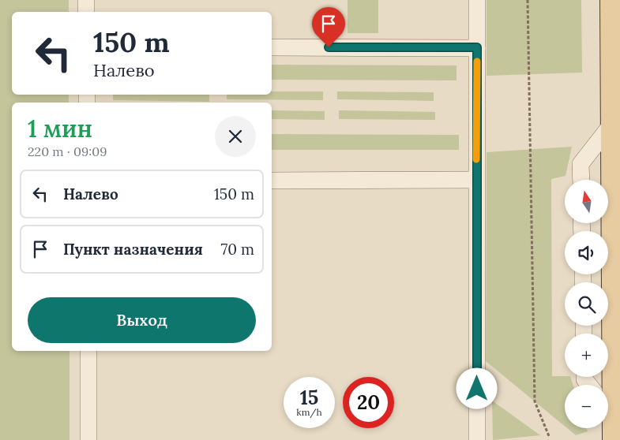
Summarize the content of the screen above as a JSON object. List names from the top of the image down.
{
  "north": "top",
  "page": {
    "turn": ["150 m", "Налево"],
    "heading": ["1 мин", "220 m · 09:09"],
    "list": [
      {
        "name": "Налево",
        "value": "150 m"
      },
      {
        "name": "Пункт назначения",
        "value": "70 m"
      }
    ],
    "map_buttons": ["+", "−"],
    "buttons": "Выход",
    "speed": "15 km/h",
    "limit": "20"
  }
}
